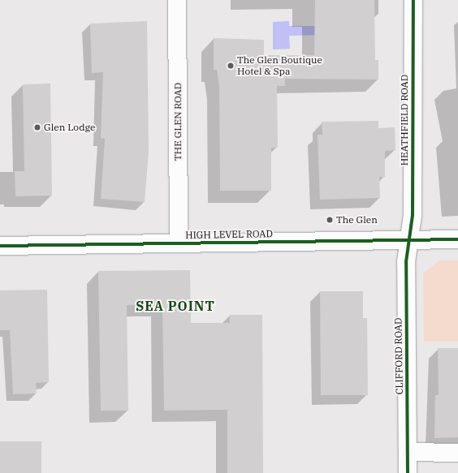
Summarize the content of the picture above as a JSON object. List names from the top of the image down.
{
  "streets": {
    "street": [
      "HEATHFIELD ROAD",
      "THE GLEN ROAD",
      "HIGH LEVEL ROAD",
      "CLIFFORD ROAD"
    ]
  },
  "crossings": [
    ["HEATHFIELD ROAD", "HIGH LEVEL ROAD"],
    ["HEATHFIELD ROAD", "CLIFFORD ROAD"],
    ["THE GLEN ROAD", "HIGH LEVEL ROAD"],
    ["HIGH LEVEL ROAD", "CLIFFORD ROAD"]
  ],
  "districts": ["SEA POINT"],
  "places": ["The Glen Boutique Hotel & Spa", "Glen Lodge", "The Glen"]
}
